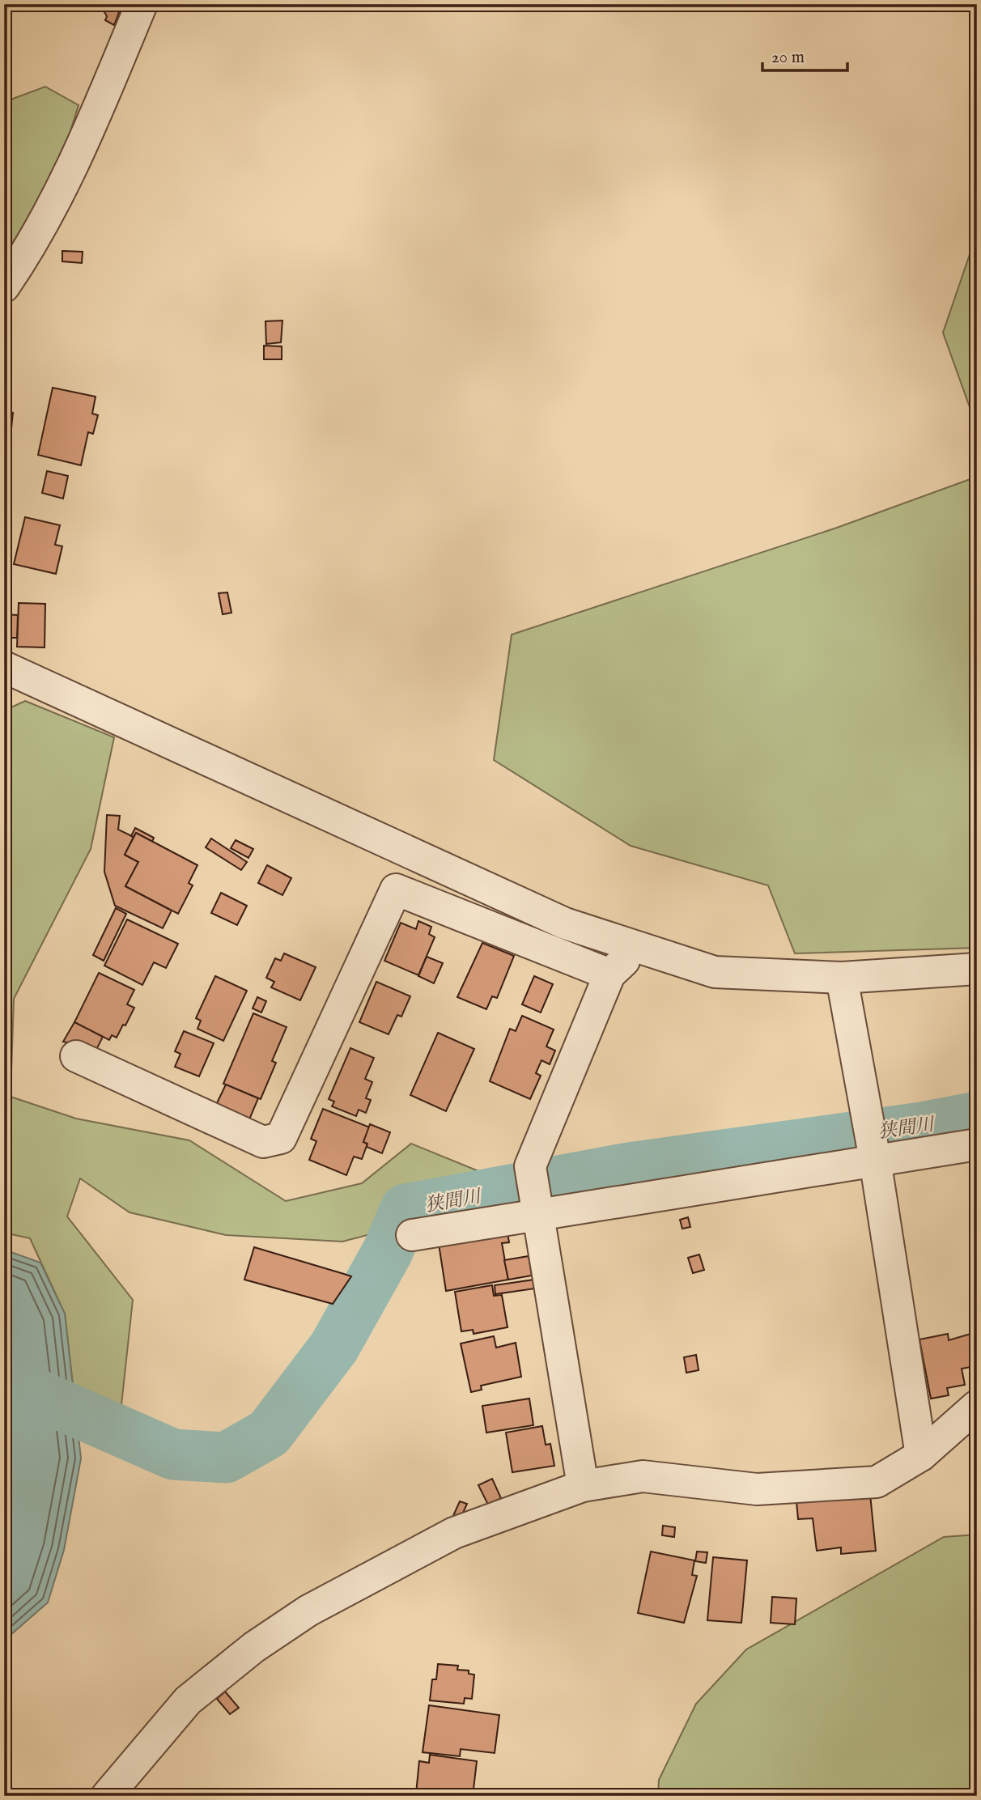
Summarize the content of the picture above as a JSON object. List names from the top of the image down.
{
  "water": ["狭間川"],
  "scale_bar": "20 m"
}
